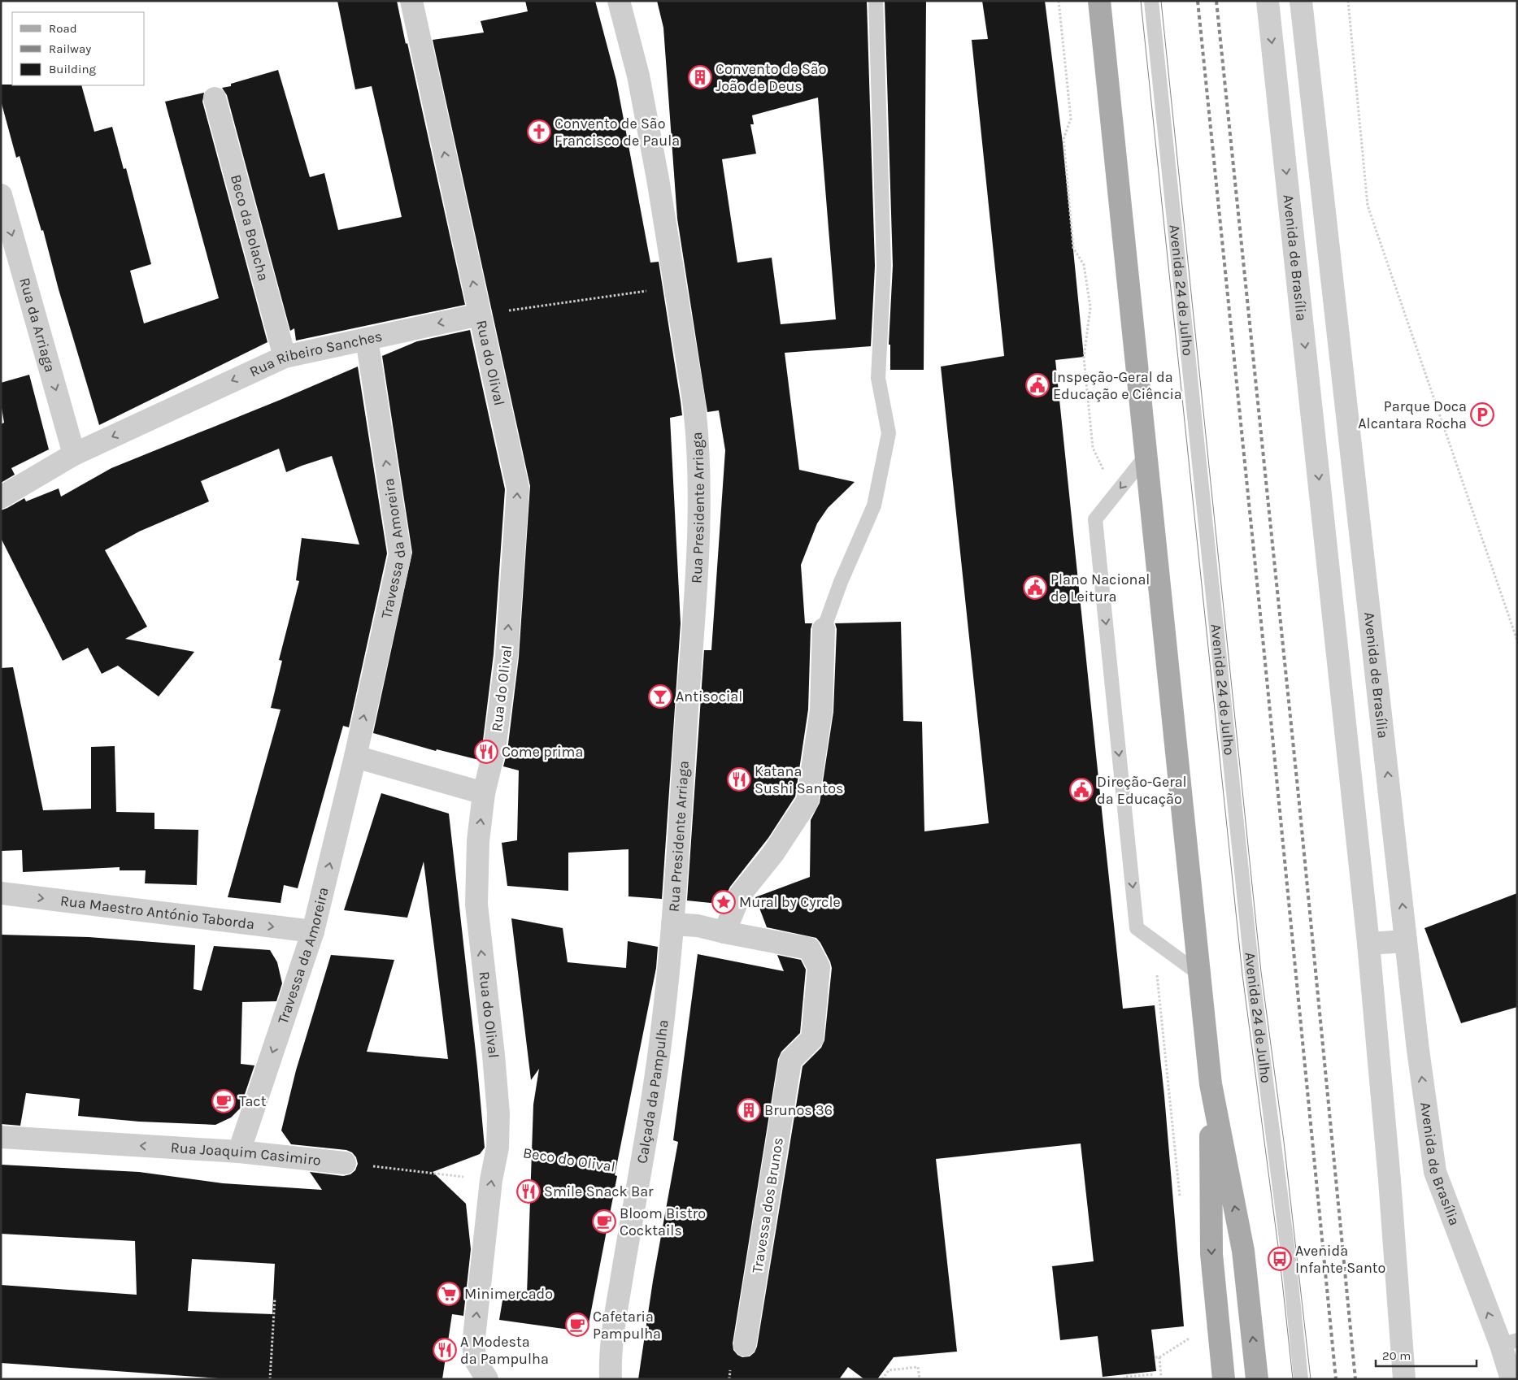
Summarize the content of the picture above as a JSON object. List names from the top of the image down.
{
  "streets": {
    "street": [
      "Beco da Bolacha",
      "Avenida de Brasília",
      "Rua da Arriaga",
      "Rua Ribeiro Sanches",
      "Rua do Olival",
      "Rua Presidente Arriaga",
      "Travessa da Amoreira",
      "Rua Maestro António Taborda",
      "Calçada da Pampulha",
      "Rua Joaquim Casimiro",
      "Travessa dos Brunos"
    ],
    "lane": ["Avenida 24 de Julho"],
    "path": ["Beco do Olival"]
  },
  "crossings": [
    ["Beco da Bolacha", "Rua Ribeiro Sanches"],
    ["Rua da Arriaga", "Rua Ribeiro Sanches"],
    ["Rua Ribeiro Sanches", "Rua do Olival"],
    ["Rua Ribeiro Sanches", "Travessa da Amoreira"],
    ["Rua do Olival", "Beco do Olival"],
    ["Rua Presidente Arriaga", "Calçada da Pampulha"],
    ["Rua Presidente Arriaga", "Travessa dos Brunos"],
    ["Travessa da Amoreira", "Rua Maestro António Taborda"],
    ["Travessa da Amoreira", "Rua Joaquim Casimiro"],
    ["Calçada da Pampulha", "Beco do Olival"],
    ["Calçada da Pampulha", "Travessa dos Brunos"]
  ],
  "one_way": [
    "Rua da Arriaga",
    "Rua Ribeiro Sanches",
    "Rua do Olival",
    "Rua Maestro António Taborda",
    "Rua Joaquim Casimiro"
  ],
  "places": {
    "building": ["Convento de São João de Deus", "Brunos 36"],
    "church": ["Convento de São Francisco de Paula"],
    "public building": ["Inspeção-Geral da Educação e Ciência", "Plano Nacional de Leitura", "Direção-Geral da Educação"],
    "parking": ["Parque Doca Alcantara Rocha"],
    "bar": ["Antisocial"],
    "restaurant": [
      "Come prima",
      "Katana Sushi Santos",
      "Smile Snack Bar",
      "A Modesta da Pampulha"
    ],
    "place": ["Mural by Cyrcle"],
    "cafe": ["Tact", "Bloom Bistro Cocktails", "Cafetaria Pampulha"],
    "bus stop": ["Avenida Infante Santo"],
    "supermarket": ["Minimercado"]
  },
  "legend": ["Road", "Railway", "Building"],
  "scale_bar": "20 m"
}
